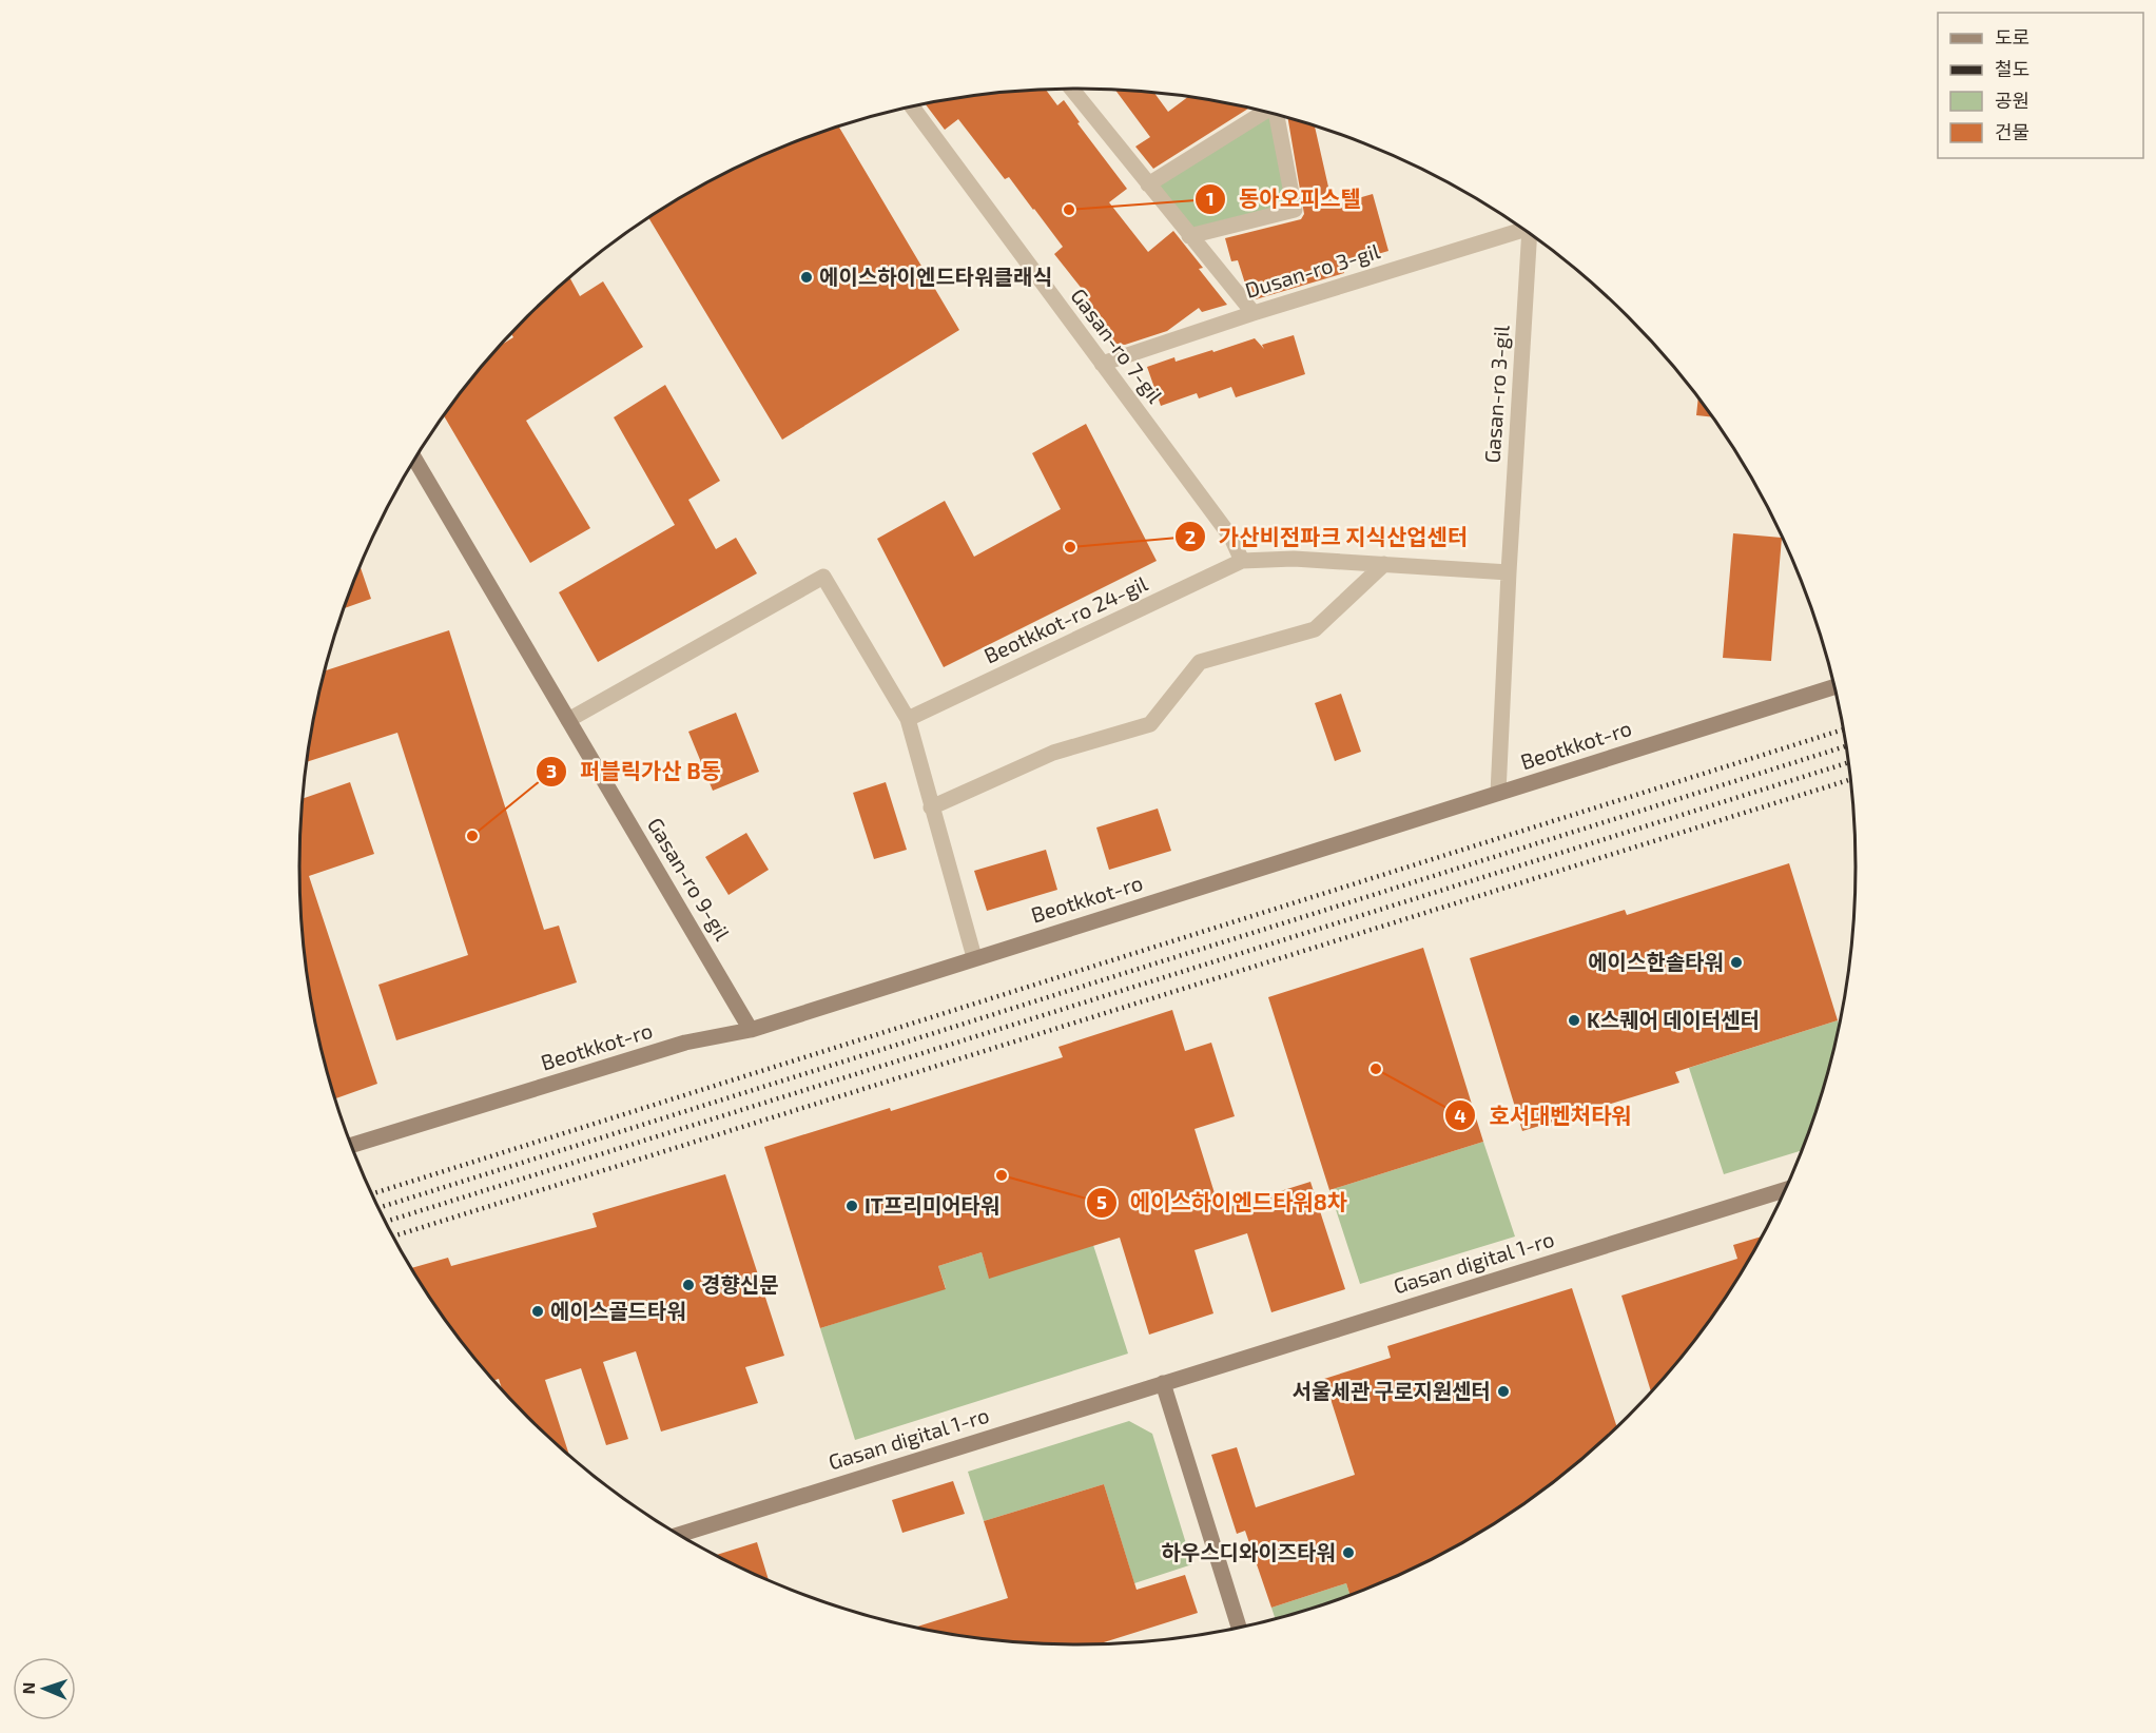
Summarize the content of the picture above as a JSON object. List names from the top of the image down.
{
  "streets": {
    "street": [
      "Dusan-ro 3-gil",
      "Gasan-ro 7-gil",
      "Gasan-ro 3-gil",
      "Beotkkot-ro 24-gil",
      "Beotkkot-ro",
      "Gasan-ro 9-gil",
      "Gasan digital 1-ro"
    ]
  },
  "crossings": [
    ["Dusan-ro 3-gil", "Gasan-ro 7-gil"],
    ["Gasan-ro 7-gil", "Beotkkot-ro 24-gil"],
    ["Gasan-ro 3-gil", "Beotkkot-ro"],
    ["Beotkkot-ro", "Gasan-ro 9-gil"]
  ],
  "places": [
    "동아오피스텔",
    "에이스하이엔드타워클래식",
    "가산비전파크 지식산업센터",
    "퍼블릭가산 B동",
    "에이스한솔타워",
    "K스퀘어 데이터센터",
    "호서대벤처타워",
    "에이스하이엔드타워8차",
    "IT프리미어타워",
    "경향신문",
    "에이스골드타워",
    "서울세관 구로지원센터",
    "하우스디와이즈타워"
  ],
  "legend": [
    "도로",
    "철도",
    "공원",
    "건물"
  ],
  "north": "left"
}
